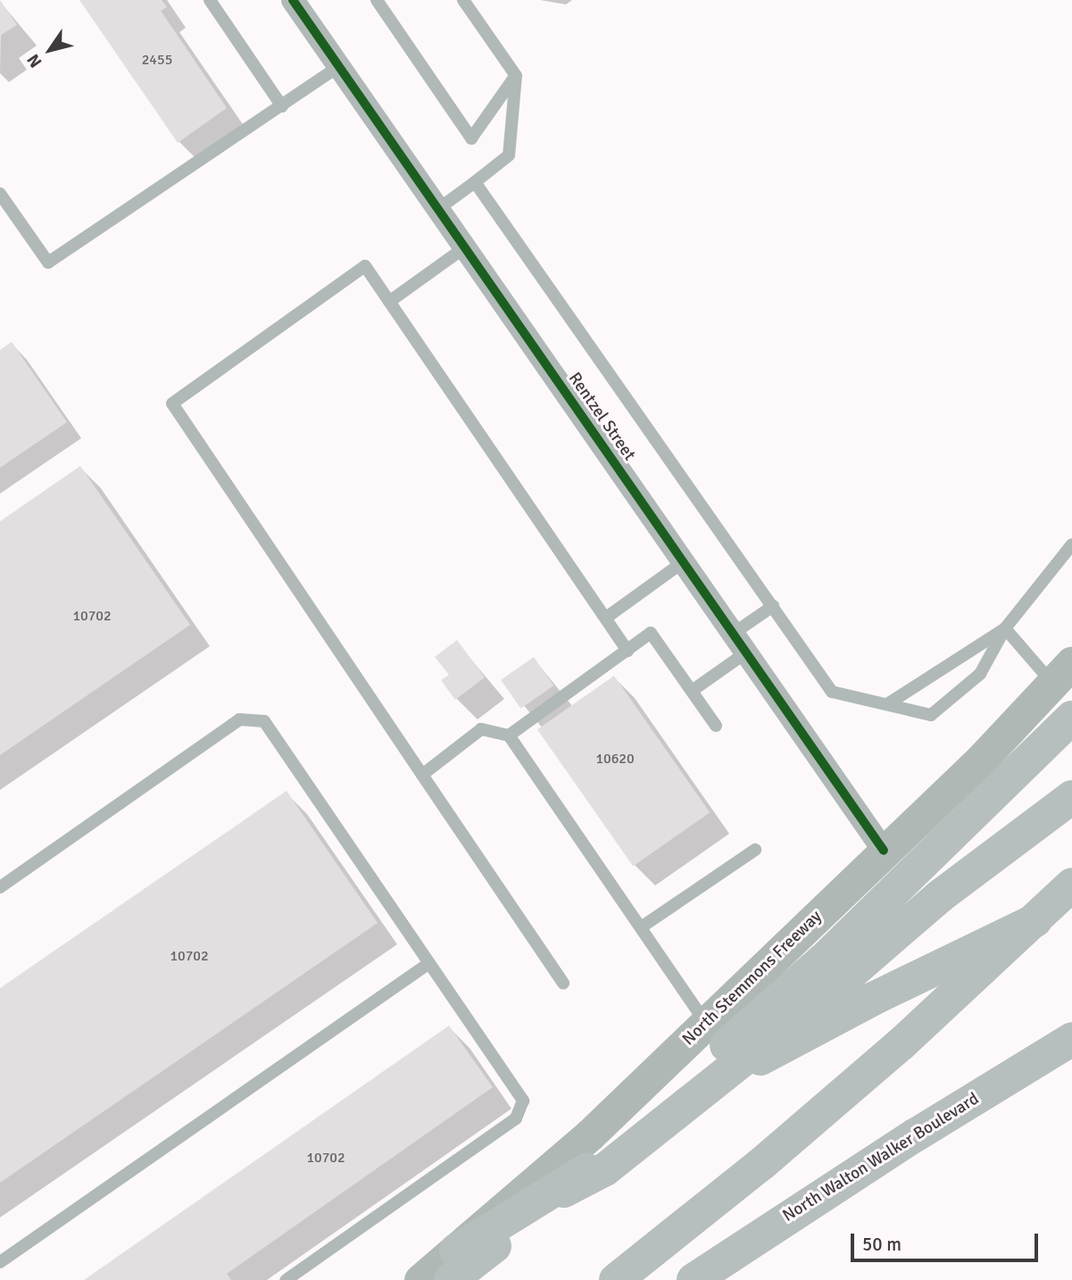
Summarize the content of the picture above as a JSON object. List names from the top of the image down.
{
  "streets": {
    "highway": ["North Walton Walker Boulevard"],
    "main road": ["North Stemmons Freeway"],
    "street": ["Rentzel Street"]
  },
  "crossings": [
    ["Rentzel Street", "North Stemmons Freeway"]
  ],
  "house_numbers": [
    "2455",
    "10702",
    "10620",
    "10702",
    "10702"
  ],
  "scale_bar": "50 m",
  "north": "bottom left"
}
